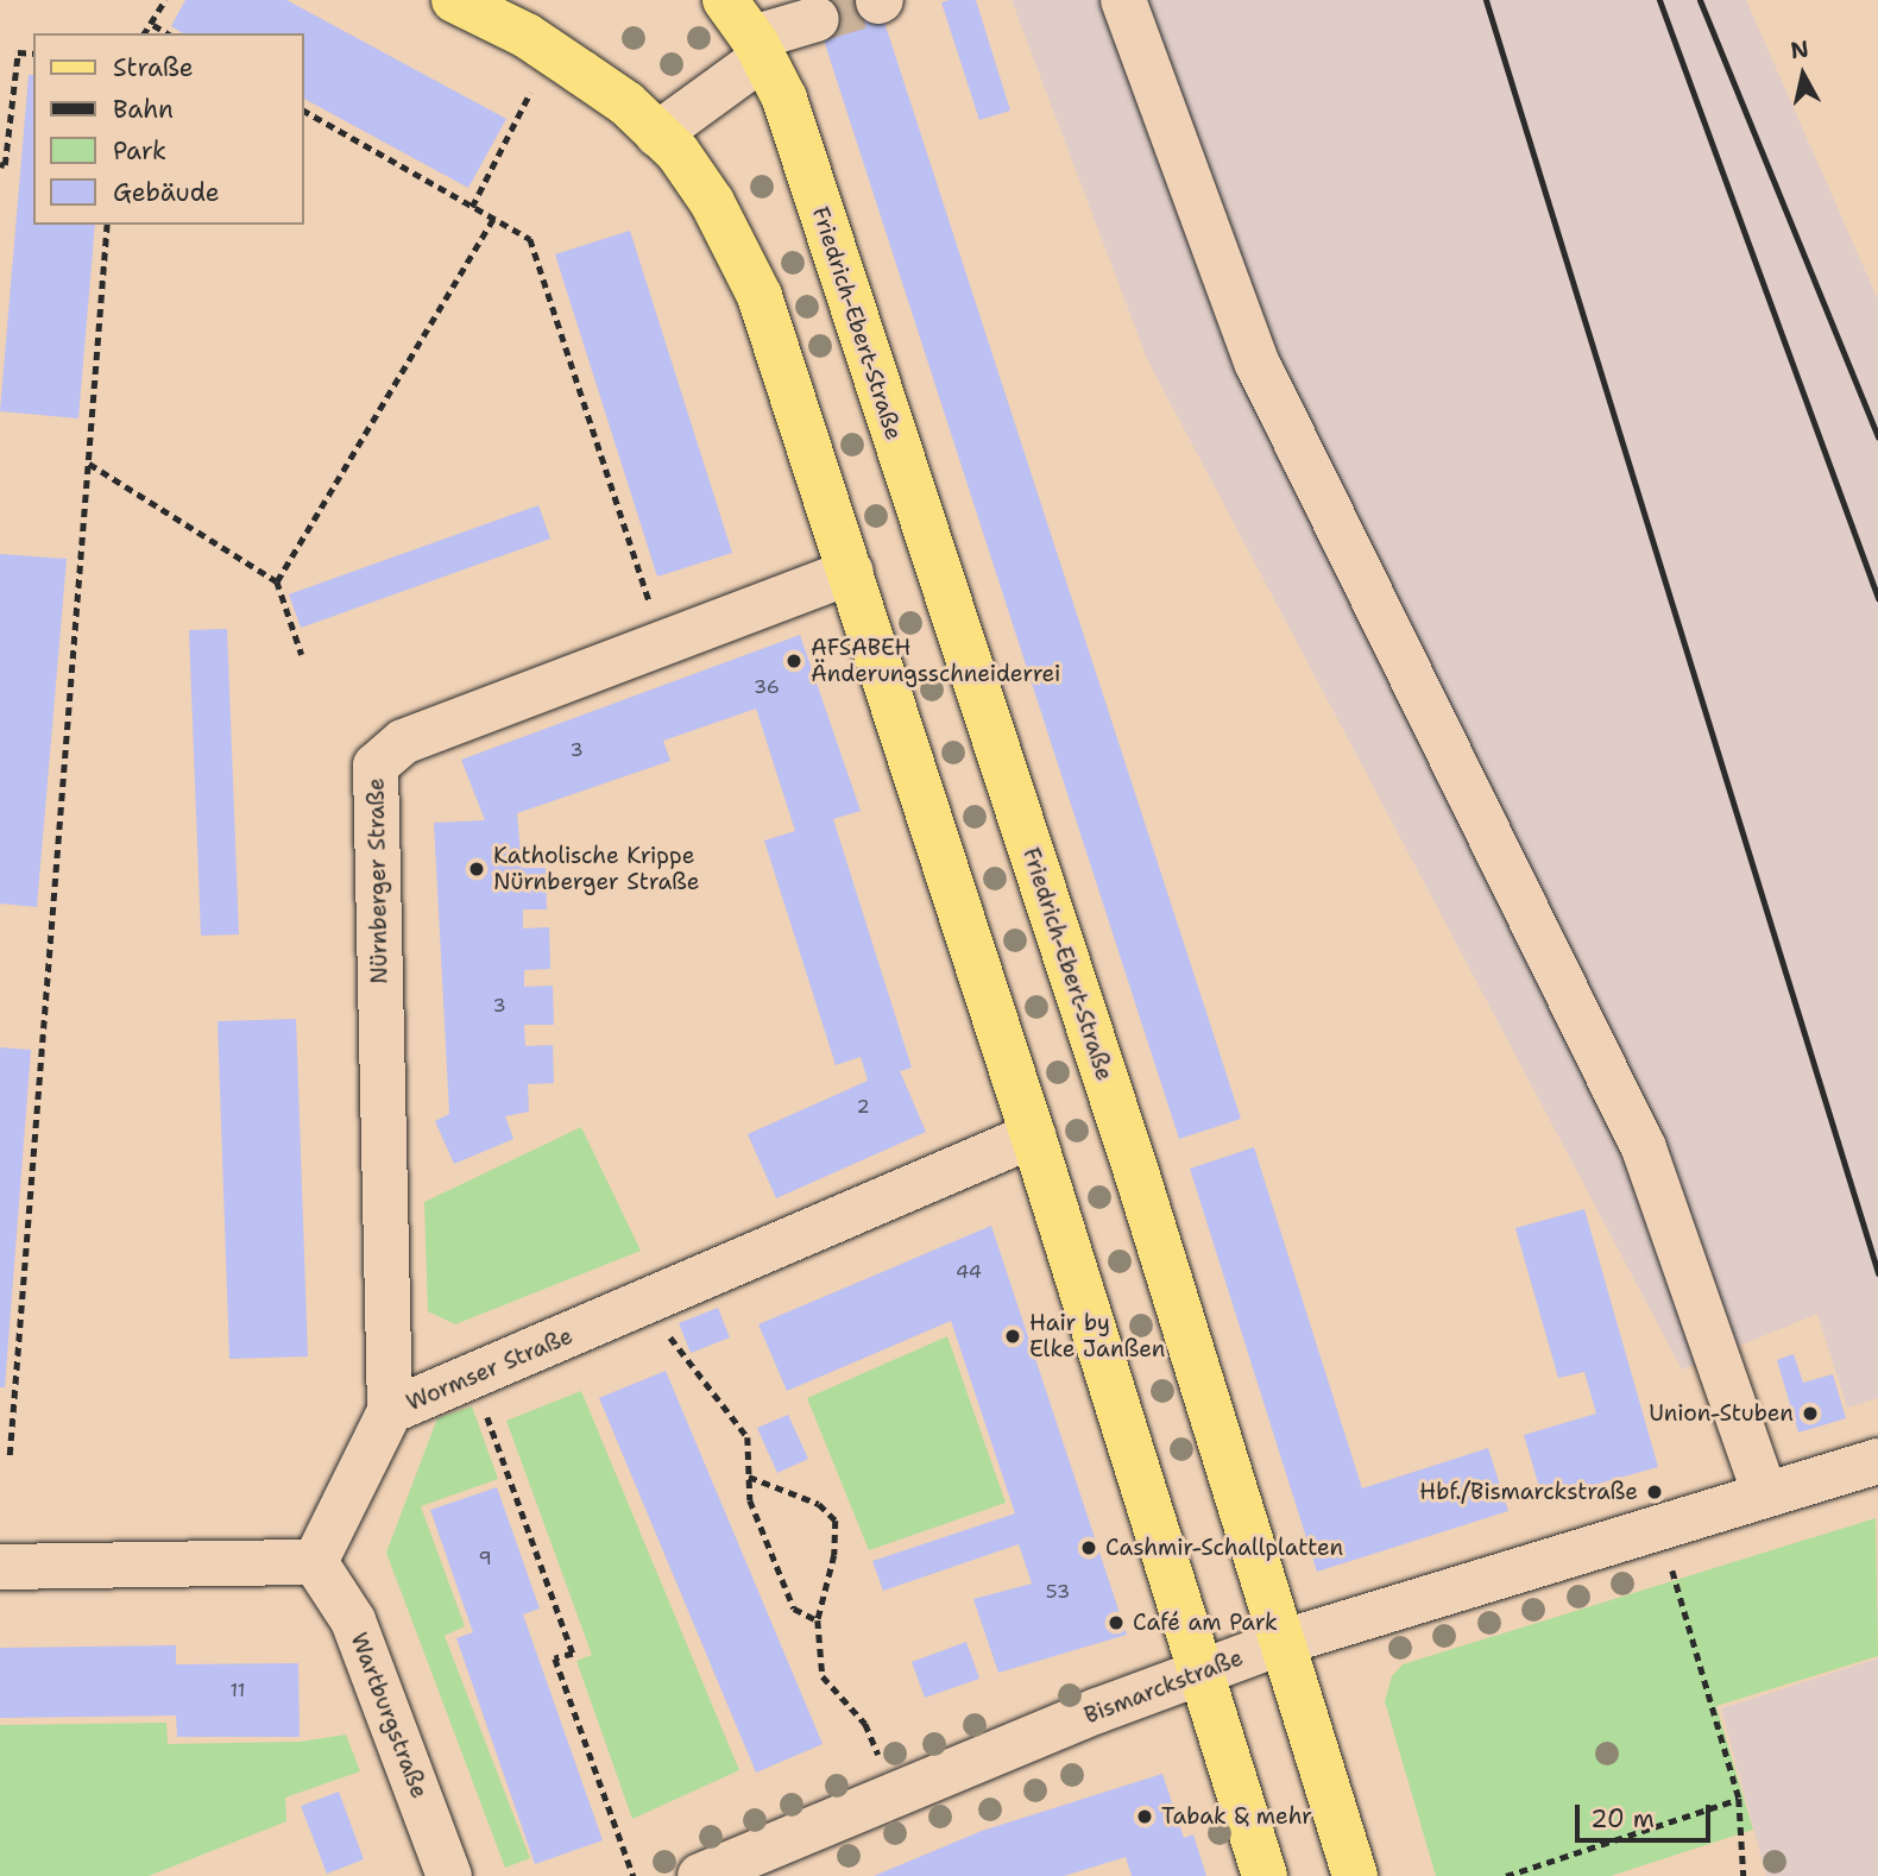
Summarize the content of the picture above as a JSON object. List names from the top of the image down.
{
  "streets": {
    "main road": ["Friedrich-Ebert-Straße"],
    "street": [
      "Nürnberger Straße",
      "Wormser Straße",
      "Bismarckstraße",
      "Wartburgstraße"
    ]
  },
  "crossings": [
    ["Friedrich-Ebert-Straße", "Bismarckstraße"],
    ["Nürnberger Straße", "Wormser Straße"],
    ["Wormser Straße", "Wartburgstraße"]
  ],
  "places": [
    "AFSABEH Änderungsschneiderrei",
    "Katholische Krippe Nürnberger Straße",
    "Hair by Elke Janßen",
    "Union-Stuben",
    "Hbf./Bismarckstraße",
    "Cashmir-Schallplatten",
    "Café am Park",
    "Tabak & mehr"
  ],
  "house_numbers": [
    "36",
    "3",
    "3",
    "2",
    "44",
    "9",
    "53",
    "11"
  ],
  "legend": [
    "Straße",
    "Bahn",
    "Park",
    "Gebäude"
  ],
  "scale_bar": "20 m",
  "north": "top"
}
